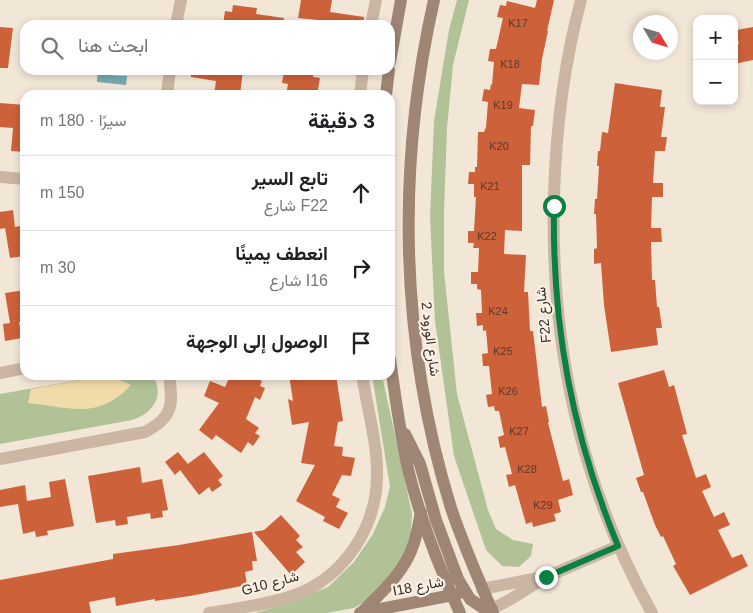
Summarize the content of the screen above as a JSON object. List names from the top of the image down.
{
  "streets": {
    "street": [
      "F22 شارع",
      "شارع الورود 2",
      "G10 شارع",
      "I18 شارع"
    ]
  },
  "crossings": [
    ["شارع الورود 2", "I18 شارع"]
  ],
  "house_numbers": [
    "K17",
    "K18",
    "K19",
    "K20",
    "K21",
    "K22",
    "K24",
    "K25",
    "K26",
    "K27",
    "K28",
    "K29"
  ],
  "north": "bottom right",
  "page": {
    "map_buttons": ["+", "−"],
    "search": "ابحث هنا",
    "heading": ["3 دقيقة", "سيرًا · 180 m"],
    "list": [
      ["تابع السير", "F22 شارع", "150 m"],
      ["انعطف يمينًا", "I16 شارع", "30 m"],
      "الوصول إلى الوجهة"
    ]
  }
}
